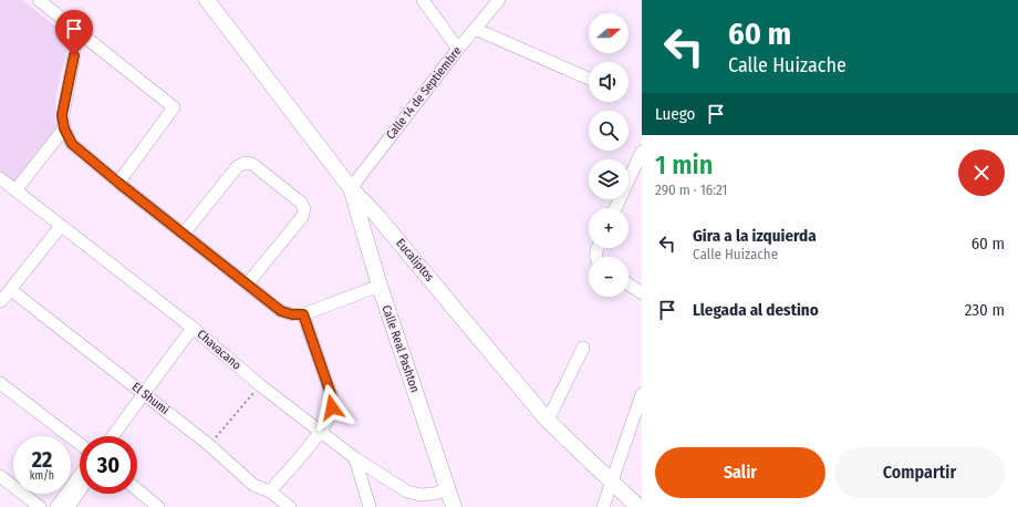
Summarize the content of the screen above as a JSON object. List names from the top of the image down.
{
  "streets": {
    "street": [
      "Calle 14 de Septiembre",
      "Eucaliptos",
      "Calle Real Pashton",
      "Chavacano",
      "El Shumi"
    ]
  },
  "crossings": [
    ["Calle 14 de Septiembre", "Eucaliptos"],
    ["Calle 14 de Septiembre", "Calle Real Pashton"],
    ["Eucaliptos", "Calle Real Pashton"],
    ["Calle Real Pashton", "Chavacano"]
  ],
  "north": "right",
  "page": {
    "turn": ["60 m", "Calle Huizache"],
    "map_buttons": ["+", "−"],
    "then": "Luego",
    "heading": ["1 min", "290 m · 16:21"],
    "list": [
      {
        "name": "Gira a la izquierda",
        "note": "Calle Huizache",
        "value": "60 m"
      },
      {
        "name": "Llegada al destino",
        "value": "230 m"
      }
    ],
    "speed": "22 km/h",
    "limit": "30",
    "buttons": ["Salir", "Compartir"]
  }
}
